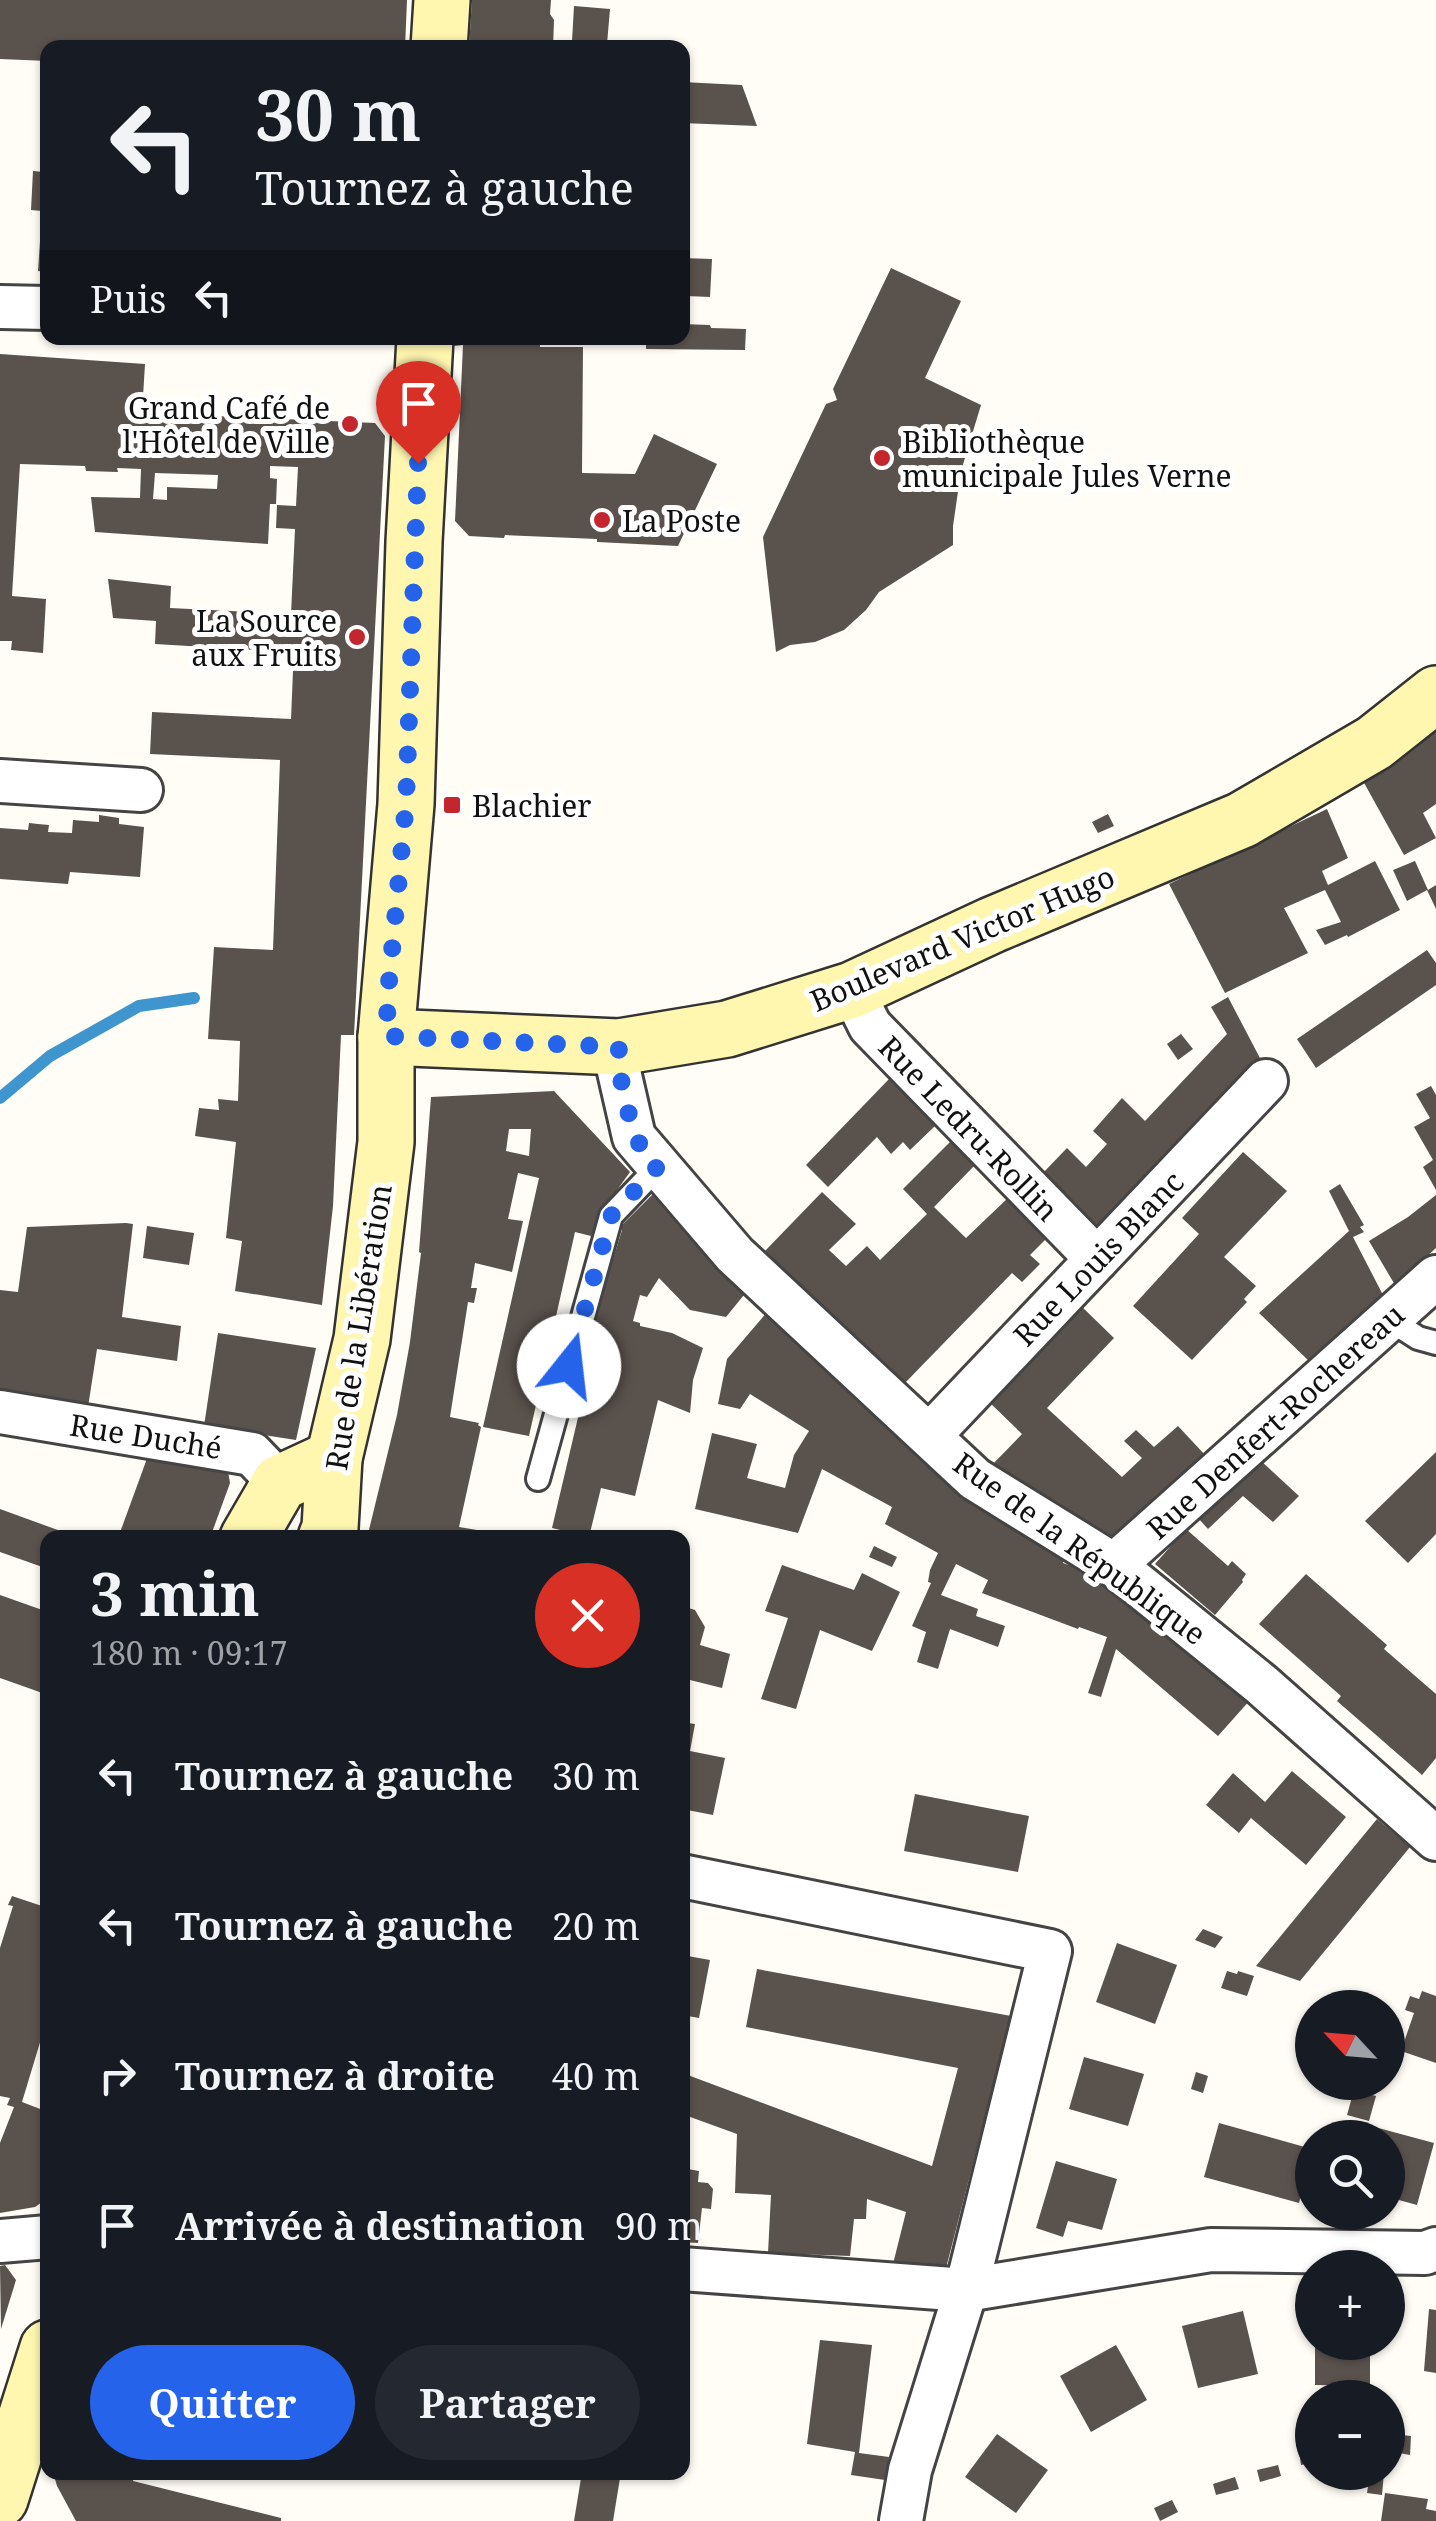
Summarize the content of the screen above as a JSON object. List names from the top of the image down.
{
  "streets": {
    "main road": ["Boulevard Victor Hugo", "Rue de la Libération"],
    "street": [
      "Rue Ledru-Rollin",
      "Rue Louis Blanc",
      "Rue Denfert-Rochereau",
      "Rue Duché",
      "Rue de la République"
    ]
  },
  "crossings": [
    ["Boulevard Victor Hugo", "Rue Ledru-Rollin"],
    ["Boulevard Victor Hugo", "Rue de la Libération"],
    ["Boulevard Victor Hugo", "Rue de la République"],
    ["Rue Ledru-Rollin", "Rue Louis Blanc"],
    ["Rue Louis Blanc", "Rue de la République"],
    ["Rue Denfert-Rochereau", "Rue de la République"]
  ],
  "places": {
    "other": [
      "Grand Café de l'Hôtel de Ville",
      "Bibliothèque municipale Jules Verne",
      "La Poste",
      "La Source aux Fruits"
    ],
    "transit": ["Blachier"]
  },
  "north": "top left",
  "page": {
    "turn": ["30 m", "Tournez à gauche"],
    "then": "Puis",
    "heading": ["3 min", "180 m · 09:17"],
    "list": [
      {
        "name": "Tournez à gauche",
        "value": "30 m"
      },
      {
        "name": "Tournez à gauche",
        "value": "20 m"
      },
      {
        "name": "Tournez à droite",
        "value": "40 m"
      },
      {
        "name": "Arrivée à destination",
        "value": "90 m"
      }
    ],
    "map_buttons": ["+", "−"],
    "buttons": ["Quitter", "Partager"]
  }
}
